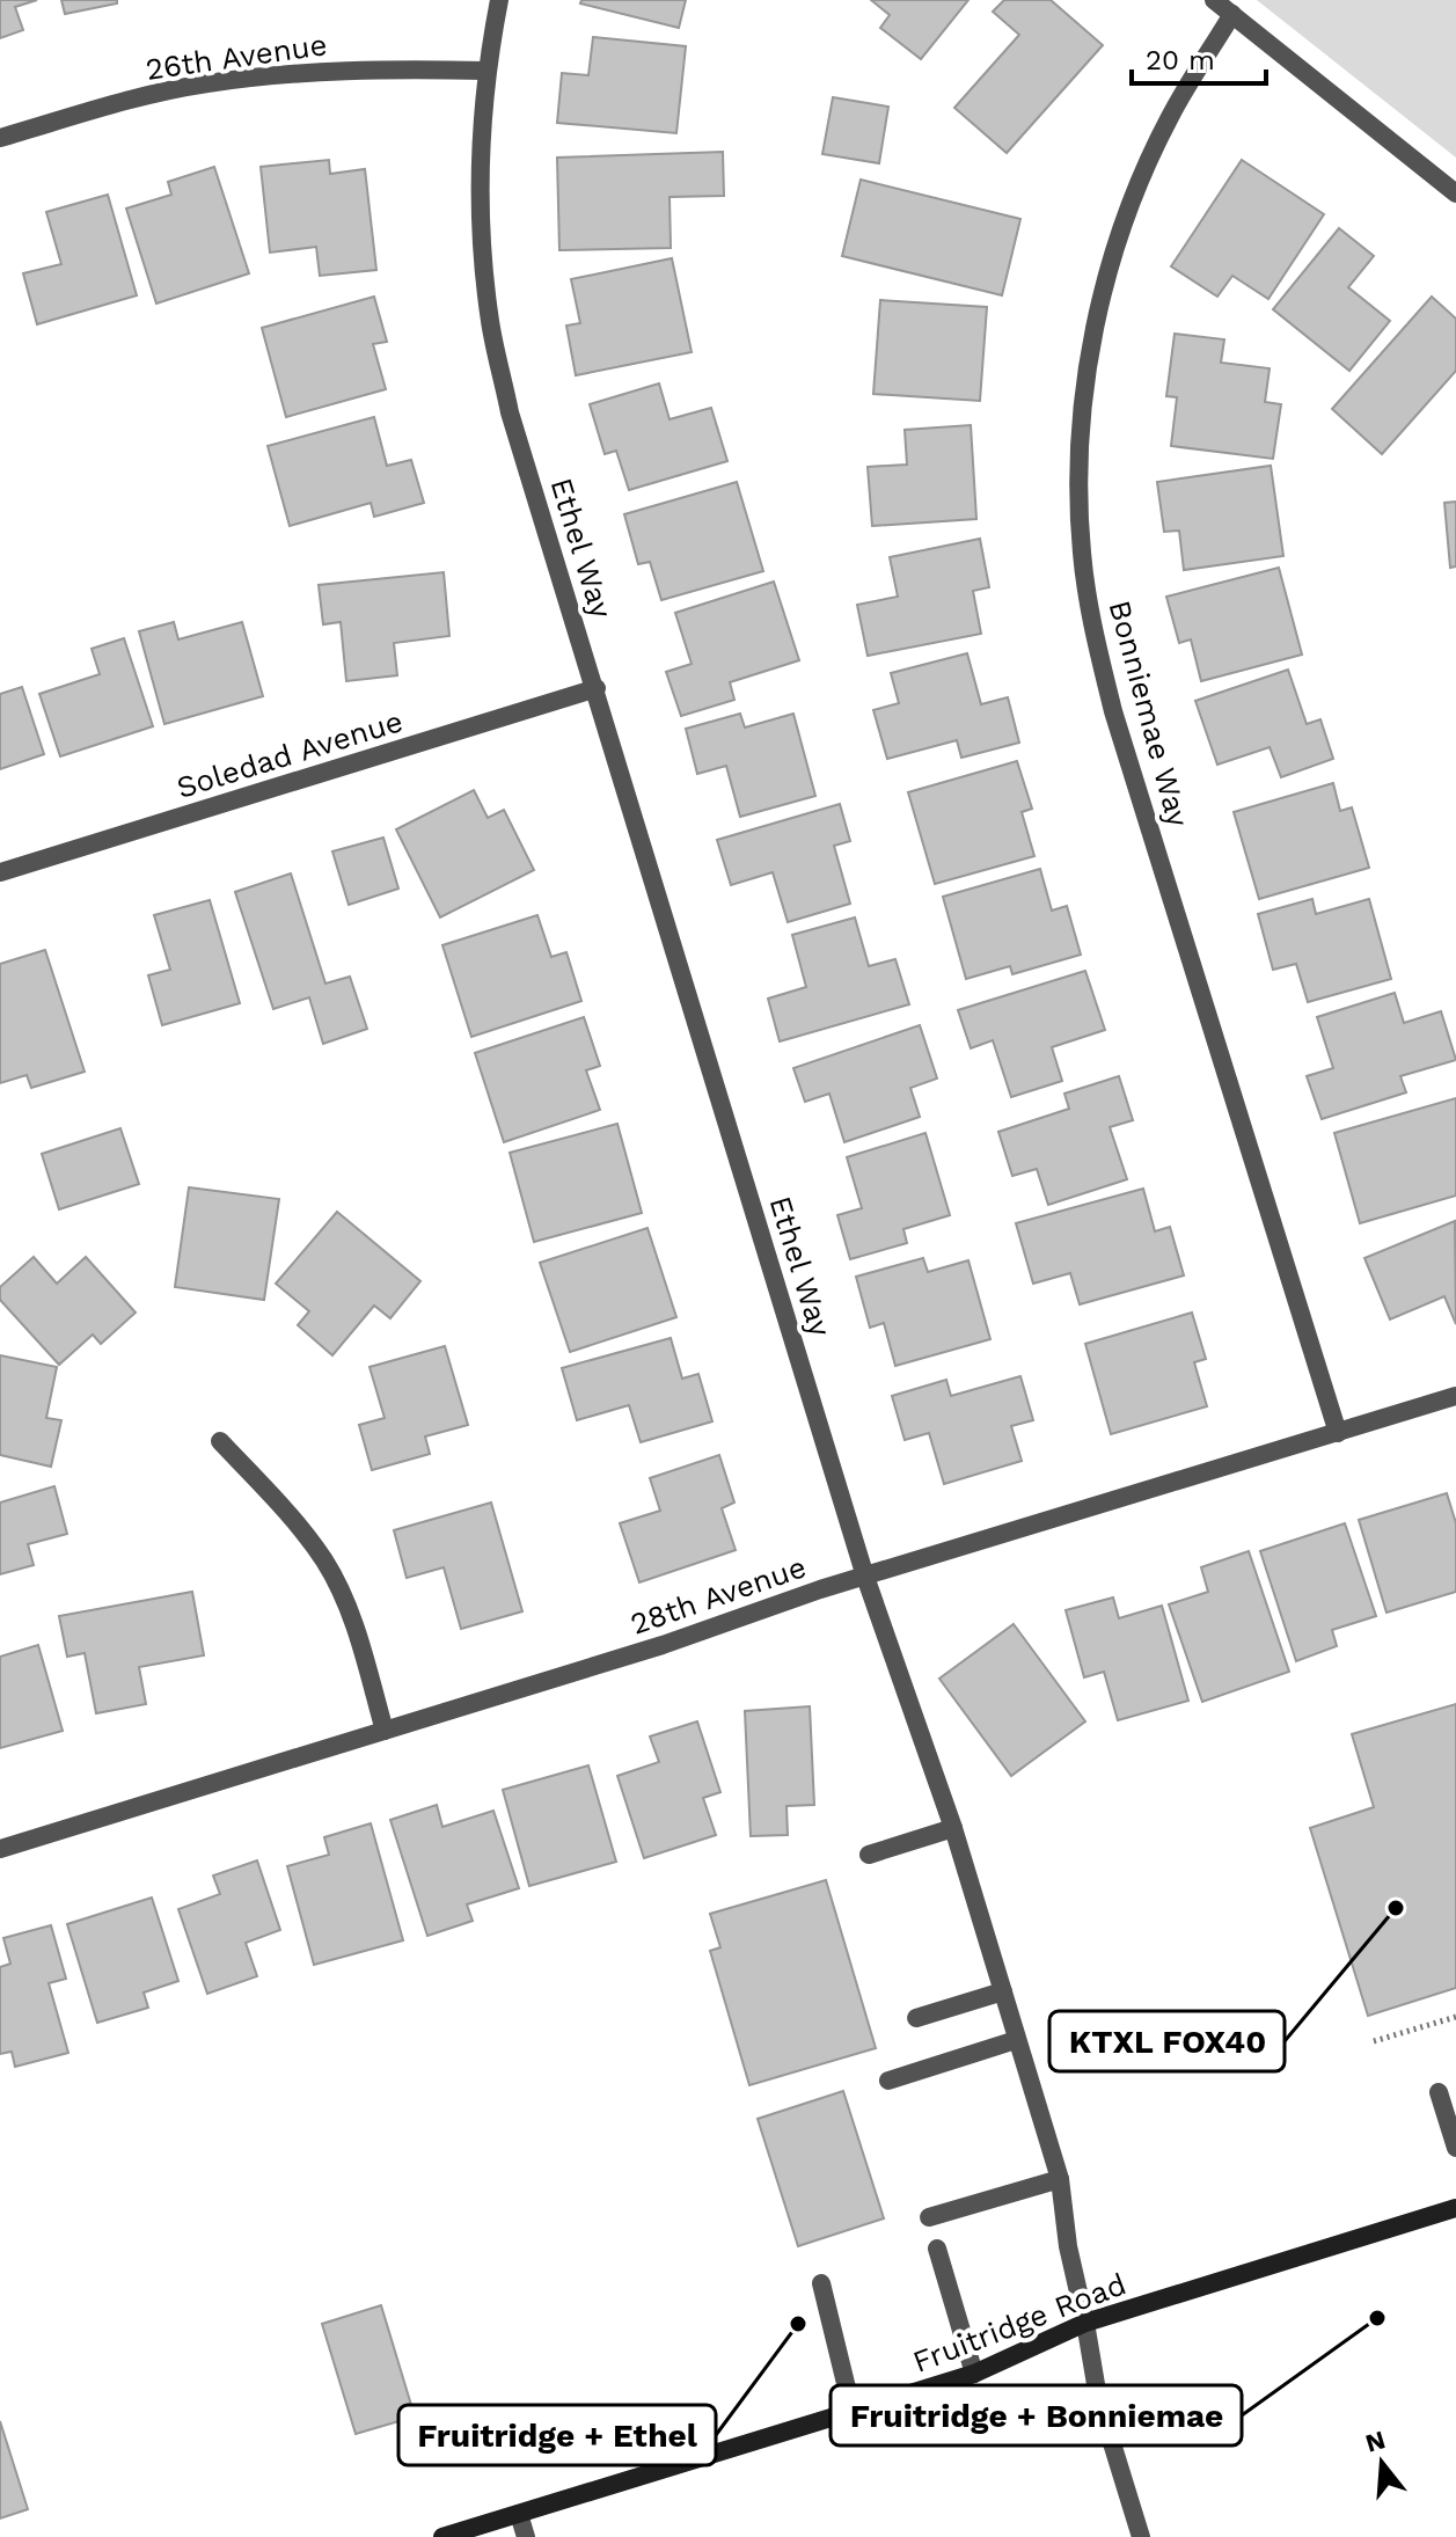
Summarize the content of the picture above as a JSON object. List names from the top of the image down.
{
  "streets": {
    "main road": ["Fruitridge Road"],
    "street": [
      "26th Avenue",
      "Ethel Way",
      "Bonniemae Way",
      "Soledad Avenue",
      "28th Avenue"
    ]
  },
  "crossings": [
    ["26th Avenue", "Ethel Way"],
    ["Ethel Way", "Soledad Avenue"],
    ["Ethel Way", "28th Avenue"],
    ["Ethel Way", "Fruitridge Road"],
    ["Bonniemae Way", "28th Avenue"]
  ],
  "places": ["KTXL FOX40", "Fruitridge + Bonniemae", "Fruitridge + Ethel"],
  "scale_bar": "20 m",
  "north": "top"
}
